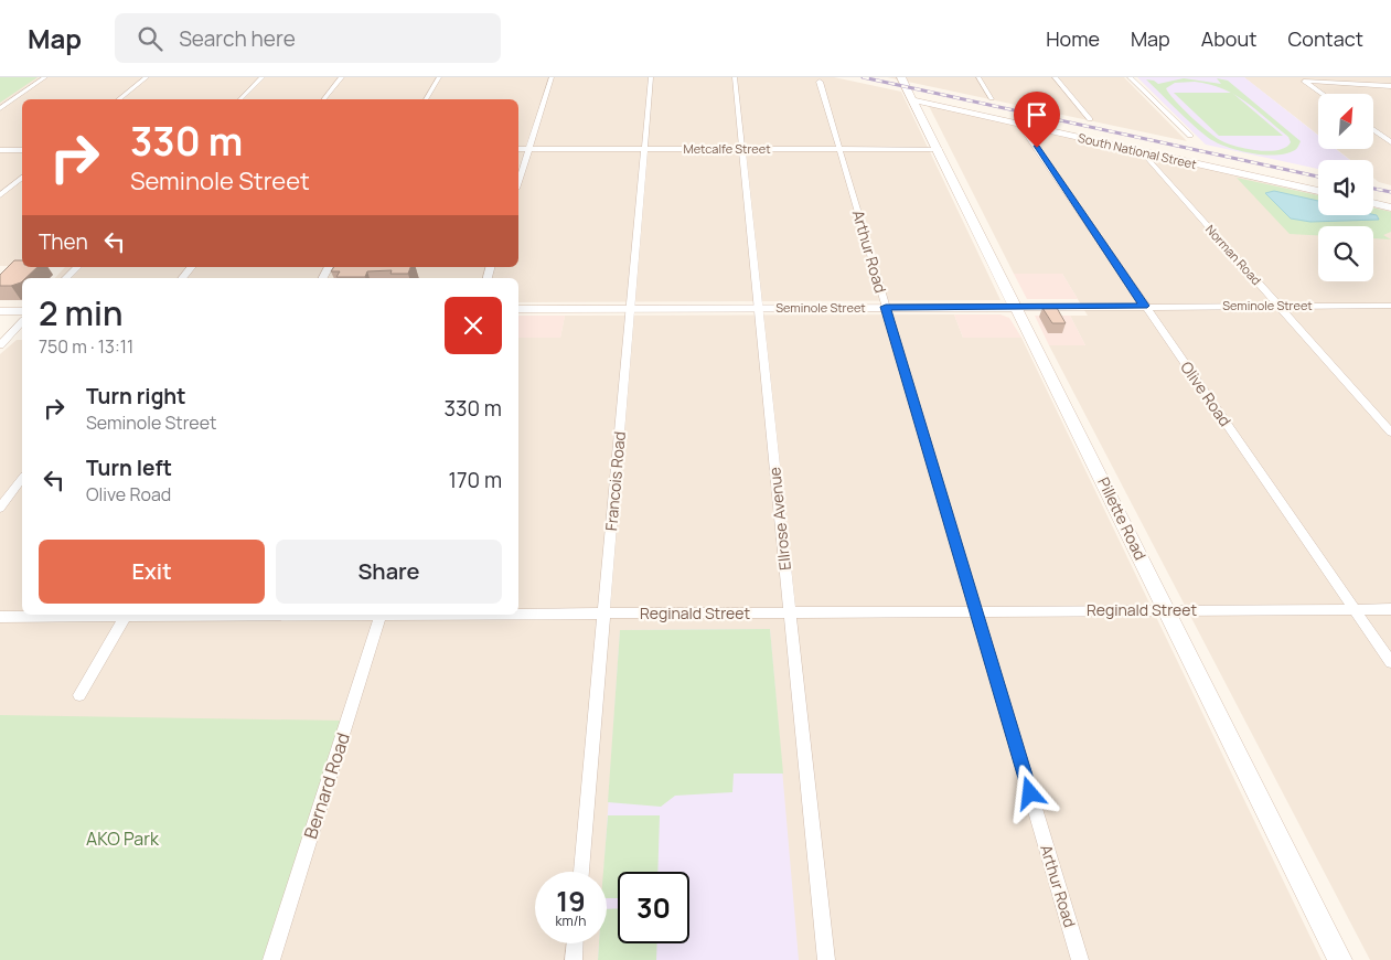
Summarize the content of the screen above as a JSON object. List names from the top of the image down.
{
  "streets": {
    "street": [
      "Metcalfe Street",
      "South National Street",
      "Arthur Road",
      "Norman Road",
      "Seminole Street",
      "Olive Road",
      "Francois Road",
      "Ellrose Avenue",
      "Pillette Road",
      "Reginald Street",
      "Bernard Road"
    ]
  },
  "crossings": [
    ["Metcalfe Street", "Arthur Road"],
    ["Metcalfe Street", "Francois Road"],
    ["Metcalfe Street", "Ellrose Avenue"],
    ["Metcalfe Street", "Pillette Road"],
    ["South National Street", "Norman Road"],
    ["South National Street", "Olive Road"],
    ["South National Street", "Pillette Road"],
    ["Arthur Road", "Seminole Street"],
    ["Arthur Road", "Reginald Street"],
    ["Norman Road", "Seminole Street"],
    ["Seminole Street", "Olive Road"],
    ["Seminole Street", "Francois Road"],
    ["Seminole Street", "Ellrose Avenue"],
    ["Seminole Street", "Pillette Road"],
    ["Olive Road", "Reginald Street"],
    ["Francois Road", "Reginald Street"],
    ["Ellrose Avenue", "Reginald Street"],
    ["Pillette Road", "Reginald Street"]
  ],
  "parks": ["AKO Park"],
  "north": "top right",
  "page": {
    "header": "Map",
    "search": "Search here",
    "nav": [
      "Home",
      "Map",
      "About",
      "Contact"
    ],
    "turn": ["330 m", "Seminole Street"],
    "then": "Then",
    "heading": ["2 min", "750 m · 13:11"],
    "list": [
      {
        "name": "Turn right",
        "note": "Seminole Street",
        "value": "330 m"
      },
      {
        "name": "Turn left",
        "note": "Olive Road",
        "value": "170 m"
      }
    ],
    "buttons": ["Exit", "Share"],
    "speed": "19 km/h",
    "limit": "30"
  }
}
